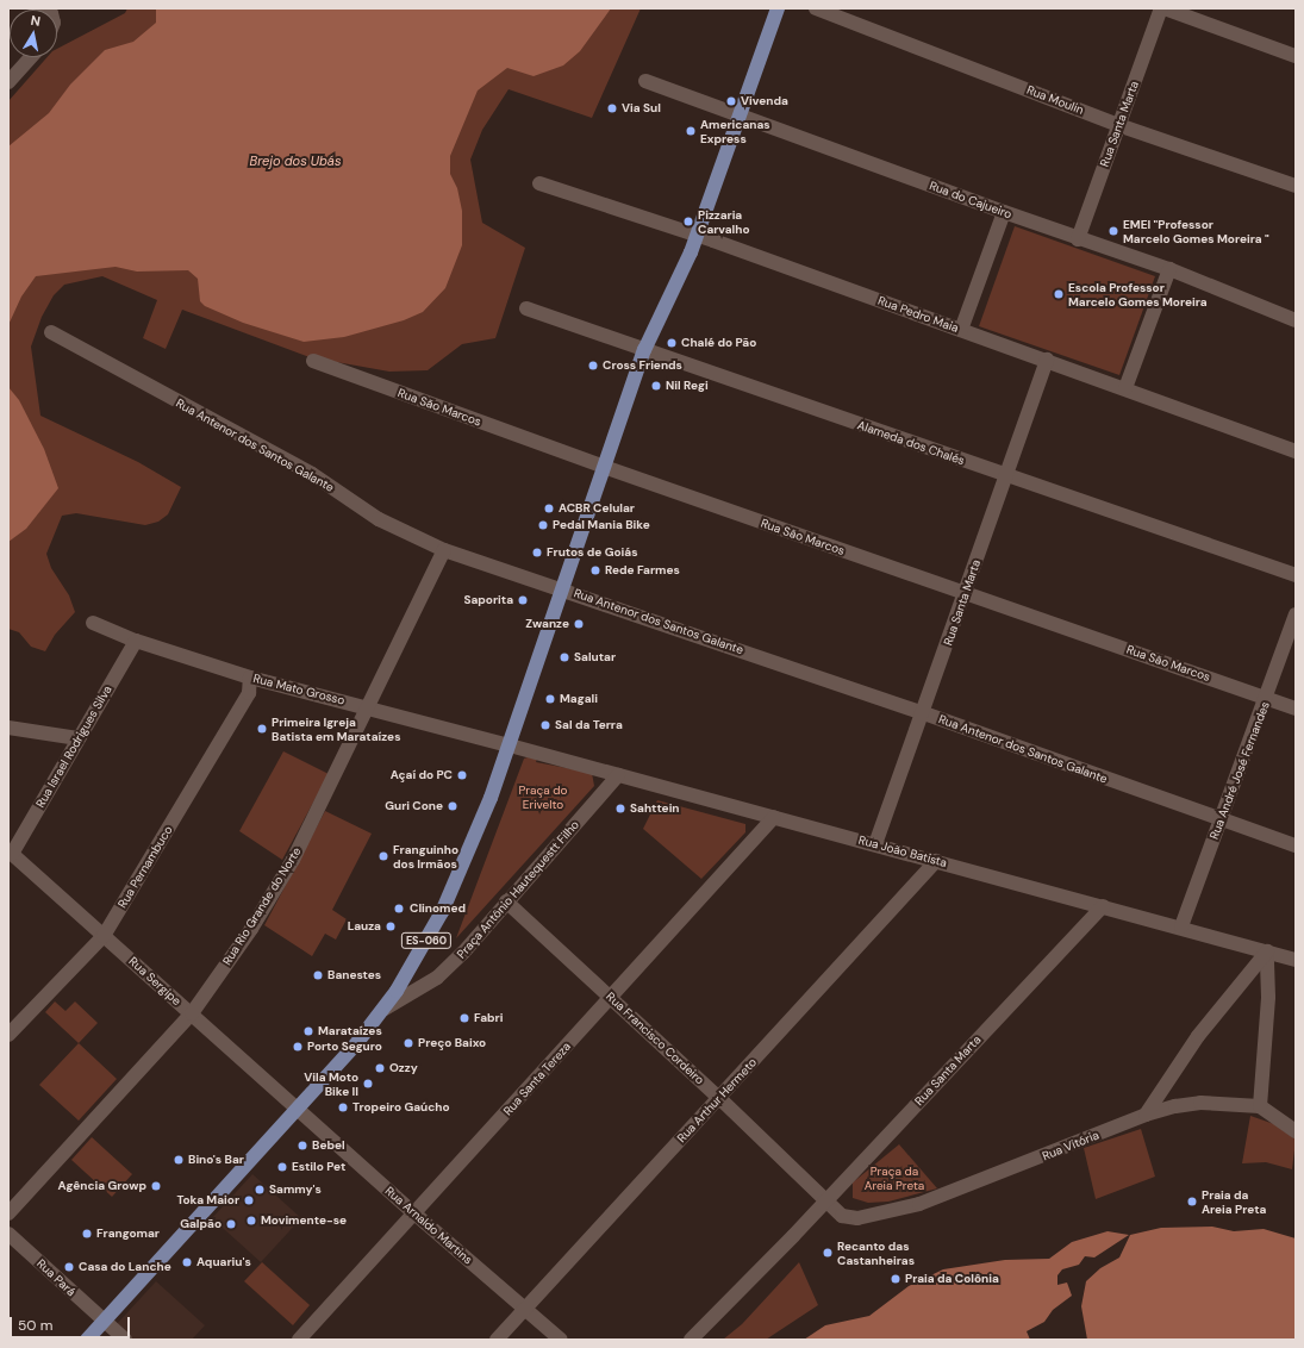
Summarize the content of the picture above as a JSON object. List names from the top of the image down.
{
  "streets": {
    "main road": ["ES-060"],
    "street": [
      "Rua Moulin",
      "Rua Santa Marta",
      "Rua do Cajueiro",
      "Rua Pedro Maia",
      "Rua São Marcos",
      "Alameda dos Chalés",
      "Rua Antenor dos Santos Galante",
      "Rua Mato Grosso",
      "Rua Israel Rodrigues Silva",
      "Rua André José Fernandes",
      "Rua João Batista",
      "Rua Pernambuco",
      "Praça Antônio Hautequestt Filho",
      "Rua Rio Grande do Norte",
      "Rua Sergipe",
      "Rua Francisco Cordeiro",
      "Rua Santa Tereza",
      "Rua Arthur Hermeto",
      "Rua Vitória",
      "Rua Arnaldo Martins",
      "Rua Pará"
    ]
  },
  "crossings": [
    ["Rua Moulin", "Rua Santa Marta"],
    ["Rua Santa Marta", "Rua do Cajueiro"],
    ["Rua Santa Marta", "Rua Pedro Maia"],
    ["Rua Santa Marta", "Rua São Marcos"],
    ["Rua Santa Marta", "Alameda dos Chalés"],
    ["Rua Santa Marta", "Rua Antenor dos Santos Galante"],
    ["Rua Santa Marta", "Rua João Batista"],
    ["Rua Santa Marta", "Rua Francisco Cordeiro"],
    ["Rua do Cajueiro", "ES-060"],
    ["Rua Pedro Maia", "ES-060"],
    ["Rua São Marcos", "Rua André José Fernandes"],
    ["Rua São Marcos", "ES-060"],
    ["Alameda dos Chalés", "ES-060"],
    ["Rua Antenor dos Santos Galante", "Rua André José Fernandes"],
    ["Rua Antenor dos Santos Galante", "Rua Rio Grande do Norte"],
    ["Rua Antenor dos Santos Galante", "ES-060"],
    ["Rua Mato Grosso", "Rua Israel Rodrigues Silva"],
    ["Rua Mato Grosso", "Rua João Batista"],
    ["Rua Mato Grosso", "Rua Pernambuco"],
    ["Rua Mato Grosso", "Rua Rio Grande do Norte"],
    ["Rua Mato Grosso", "ES-060"],
    ["Rua Israel Rodrigues Silva", "Rua Sergipe"],
    ["Rua André José Fernandes", "Rua João Batista"],
    ["Rua João Batista", "Praça Antônio Hautequestt Filho"],
    ["Rua João Batista", "ES-060"],
    ["Rua João Batista", "Rua Santa Tereza"],
    ["Rua João Batista", "Rua Arthur Hermeto"],
    ["Rua Pernambuco", "Rua Sergipe"],
    ["Praça Antônio Hautequestt Filho", "ES-060"],
    ["Praça Antônio Hautequestt Filho", "Rua Francisco Cordeiro"],
    ["Rua Rio Grande do Norte", "Rua Sergipe"],
    ["ES-060", "Rua Sergipe"],
    ["ES-060", "Rua Arnaldo Martins"],
    ["ES-060", "Rua Pará"],
    ["Rua Sergipe", "Rua Arnaldo Martins"],
    ["Rua Francisco Cordeiro", "Rua Santa Tereza"],
    ["Rua Francisco Cordeiro", "Rua Arthur Hermeto"],
    ["Rua Francisco Cordeiro", "Rua Vitória"],
    ["Rua Santa Tereza", "Rua Arnaldo Martins"],
    ["Rua Arthur Hermeto", "Rua Arnaldo Martins"]
  ],
  "water": ["Brejo dos Ubás"],
  "parks": ["Praça do Erivelto", "Praça da Areia Preta"],
  "places": [
    "Vivenda",
    "Via Sul",
    "Americanas Express",
    "Pizzaria Carvalho",
    "EMEI \"Professor Marcelo Gomes Moreira \"",
    "Escola Professor Marcelo Gomes Moreira",
    "Chalé do Pão",
    "Cross Friends",
    "Nil Regi",
    "ACBR Celular",
    "Pedal Mania Bike",
    "Frutos de Goiás",
    "Rede Farmes",
    "Saporita",
    "Zwanze",
    "Salutar",
    "Magali",
    "Sal da Terra",
    "Primeira Igreja Batista em Marataízes",
    "Açaí do PC",
    "Guri Cone",
    "Sahttein",
    "Franguinho dos Irmãos",
    "Clinomed",
    "Lauza",
    "Banestes",
    "Fabri",
    "Marataízes",
    "Preço Baixo",
    "Porto Seguro",
    "Ozzy",
    "Vila Moto Bike II",
    "Tropeiro Gaúcho",
    "Bebel",
    "Bino's Bar",
    "Estilo Pet",
    "Agência Growp",
    "Sammy's",
    "Toka Maior",
    "Praia da Areia Preta",
    "Movimente-se",
    "Galpão",
    "Frangomar",
    "Recanto das Castanheiras",
    "Aquariu's",
    "Casa do Lanche",
    "Praia da Colônia"
  ],
  "scale_bar": "50 m",
  "north": "top"
}
